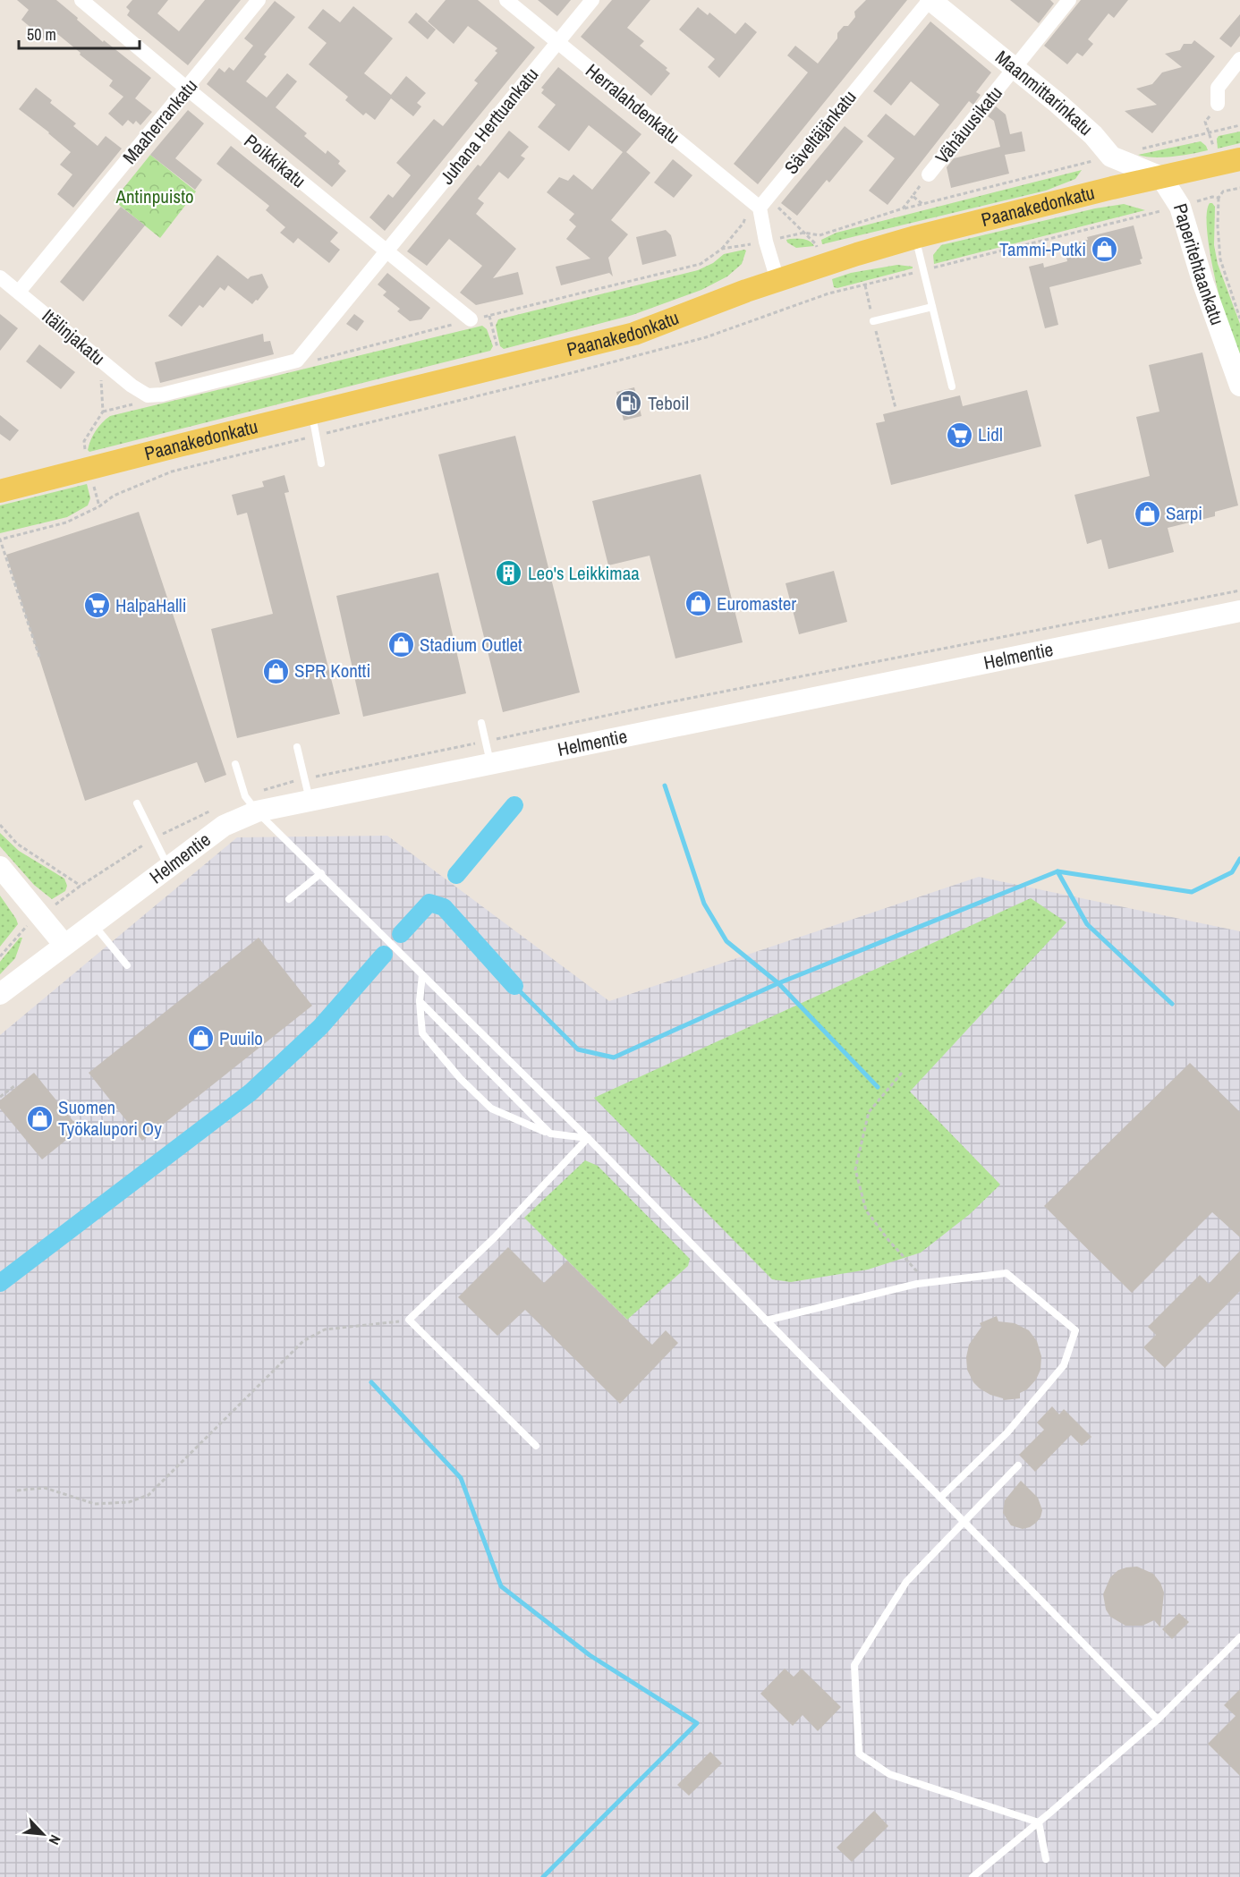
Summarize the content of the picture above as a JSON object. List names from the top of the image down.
{
  "streets": {
    "main road": ["Paanakedonkatu"],
    "street": [
      "Maanmittarinkatu",
      "Herralahdenkatu",
      "Maaherrankatu",
      "Vähäuusikatu",
      "Juhana Herttuankatu",
      "Säveltäjänkatu",
      "Poikkikatu",
      "Paperitehtaankatu",
      "Itälinjakatu",
      "Helmentie"
    ]
  },
  "crossings": [
    ["Maanmittarinkatu", "Vähäuusikatu"],
    ["Maanmittarinkatu", "Säveltäjänkatu"],
    ["Maanmittarinkatu", "Paanakedonkatu"],
    ["Maanmittarinkatu", "Paperitehtaankatu"],
    ["Herralahdenkatu", "Juhana Herttuankatu"],
    ["Herralahdenkatu", "Säveltäjänkatu"],
    ["Maaherrankatu", "Poikkikatu"],
    ["Maaherrankatu", "Itälinjakatu"],
    ["Juhana Herttuankatu", "Poikkikatu"],
    ["Paanakedonkatu", "Paperitehtaankatu"]
  ],
  "parks": ["Antinpuisto"],
  "places": {
    "shop": [
      "Tammi-Putki",
      "Sarpi",
      "Euromaster",
      "Stadium Outlet",
      "SPR Kontti",
      "Puuilo",
      "Suomen Työkalupori Oy"
    ],
    "fuel station": ["Teboil"],
    "supermarket": ["Lidl", "HalpaHalli"],
    "building": ["Leo's Leikkimaa"]
  },
  "scale_bar": "50 m",
  "north": "bottom right"
}
